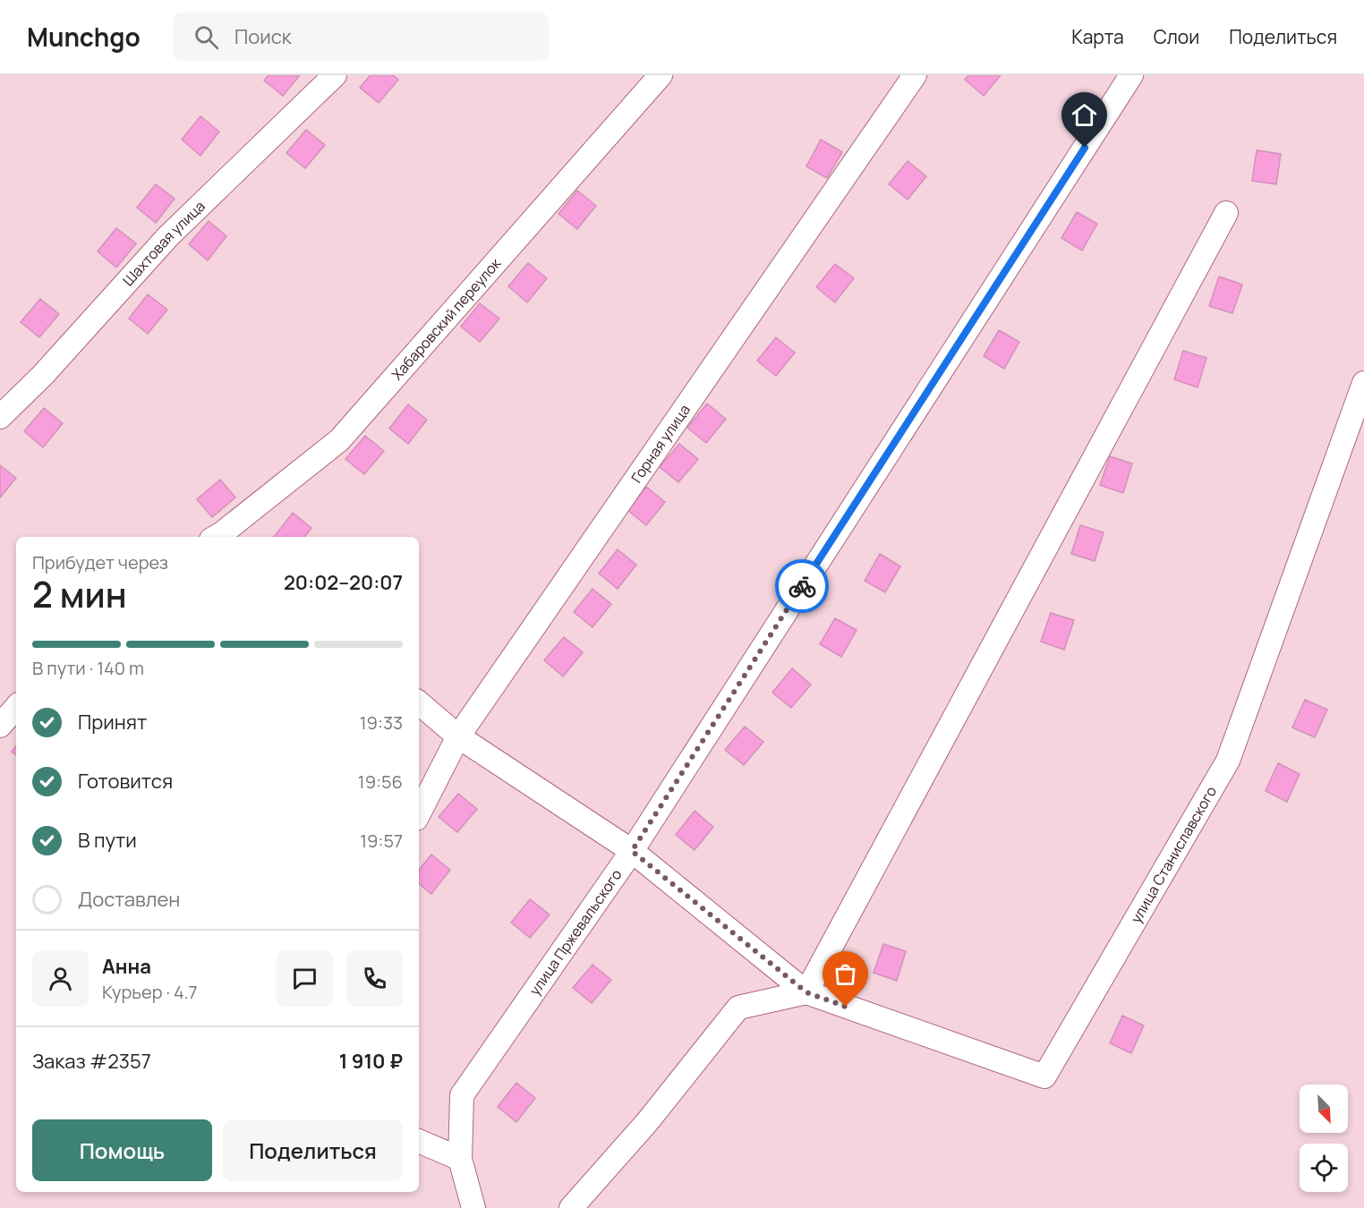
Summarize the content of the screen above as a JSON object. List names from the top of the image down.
{
  "streets": {
    "street": [
      "Шахтовая улица",
      "Хабаровский переулок",
      "Горная улица",
      "улица Станиславского",
      "улица Пржевальского"
    ]
  },
  "north": "bottom right",
  "page": {
    "header": "Munchgo",
    "search": "Поиск",
    "nav": ["Карта", "Слои", "Поделиться"],
    "heading": ["2 мин", "Прибудет через", "20:02–20:07"],
    "panel": [
      "Анна",
      "Курьер · 4.7",
      "Заказ #2357",
      "1 910 ₽"
    ],
    "bar": "В пути · 140 m",
    "list": [
      ["Принят", "19:33"],
      ["Готовится", "19:56"],
      ["В пути", "19:57"],
      "Доставлен"
    ],
    "buttons": ["Помощь", "Поделиться"]
  }
}
